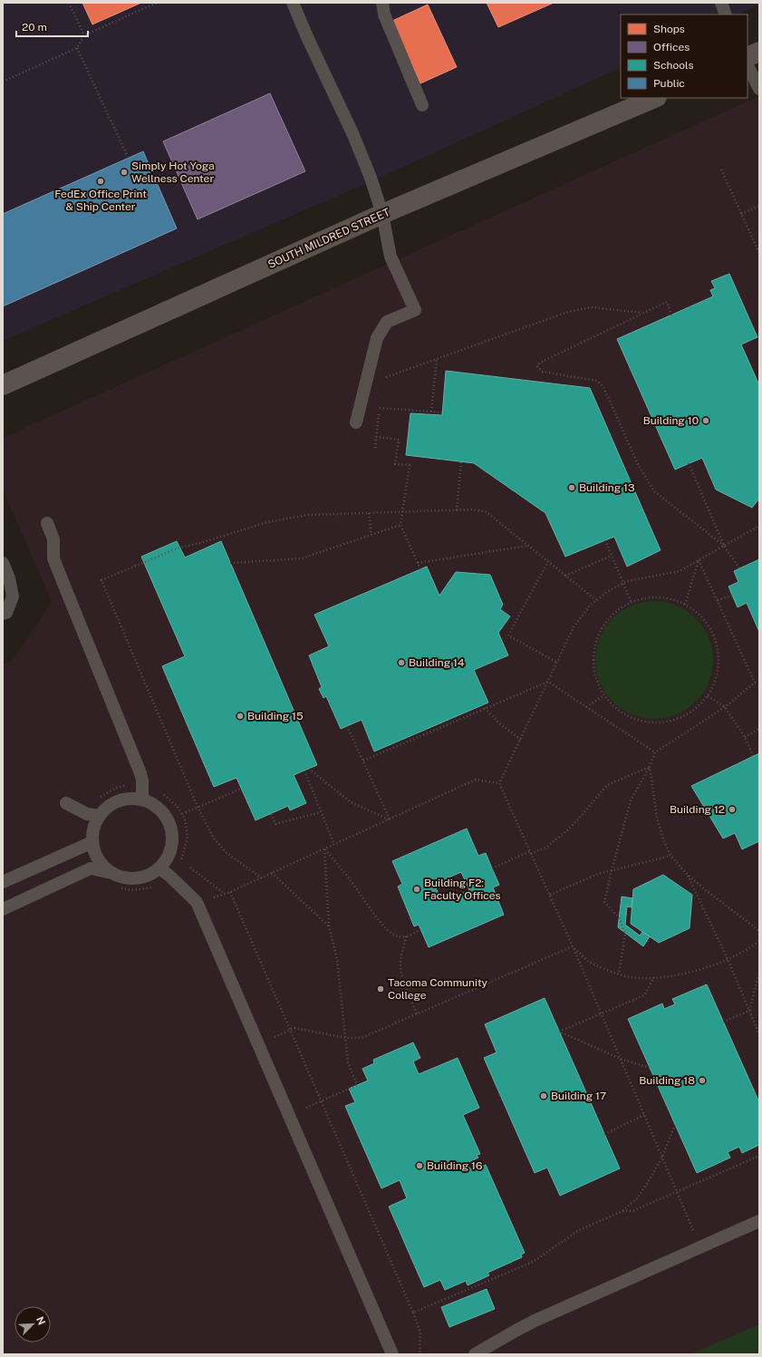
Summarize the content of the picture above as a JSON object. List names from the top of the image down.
{
  "streets": {
    "main road": ["SOUTH MILDRED STREET"]
  },
  "places": [
    "Simply Hot Yoga Wellness Center",
    "FedEx Office Print & Ship Center",
    "Building 10",
    "Building 13",
    "Building 14",
    "Building 15",
    "Building 12",
    "Building F2: Faculty Offices",
    "Tacoma Community College",
    "Building 18",
    "Building 17",
    "Building 16"
  ],
  "legend": [
    "Shops",
    "Offices",
    "Schools",
    "Public"
  ],
  "scale_bar": "20 m",
  "north": "top right"
}
